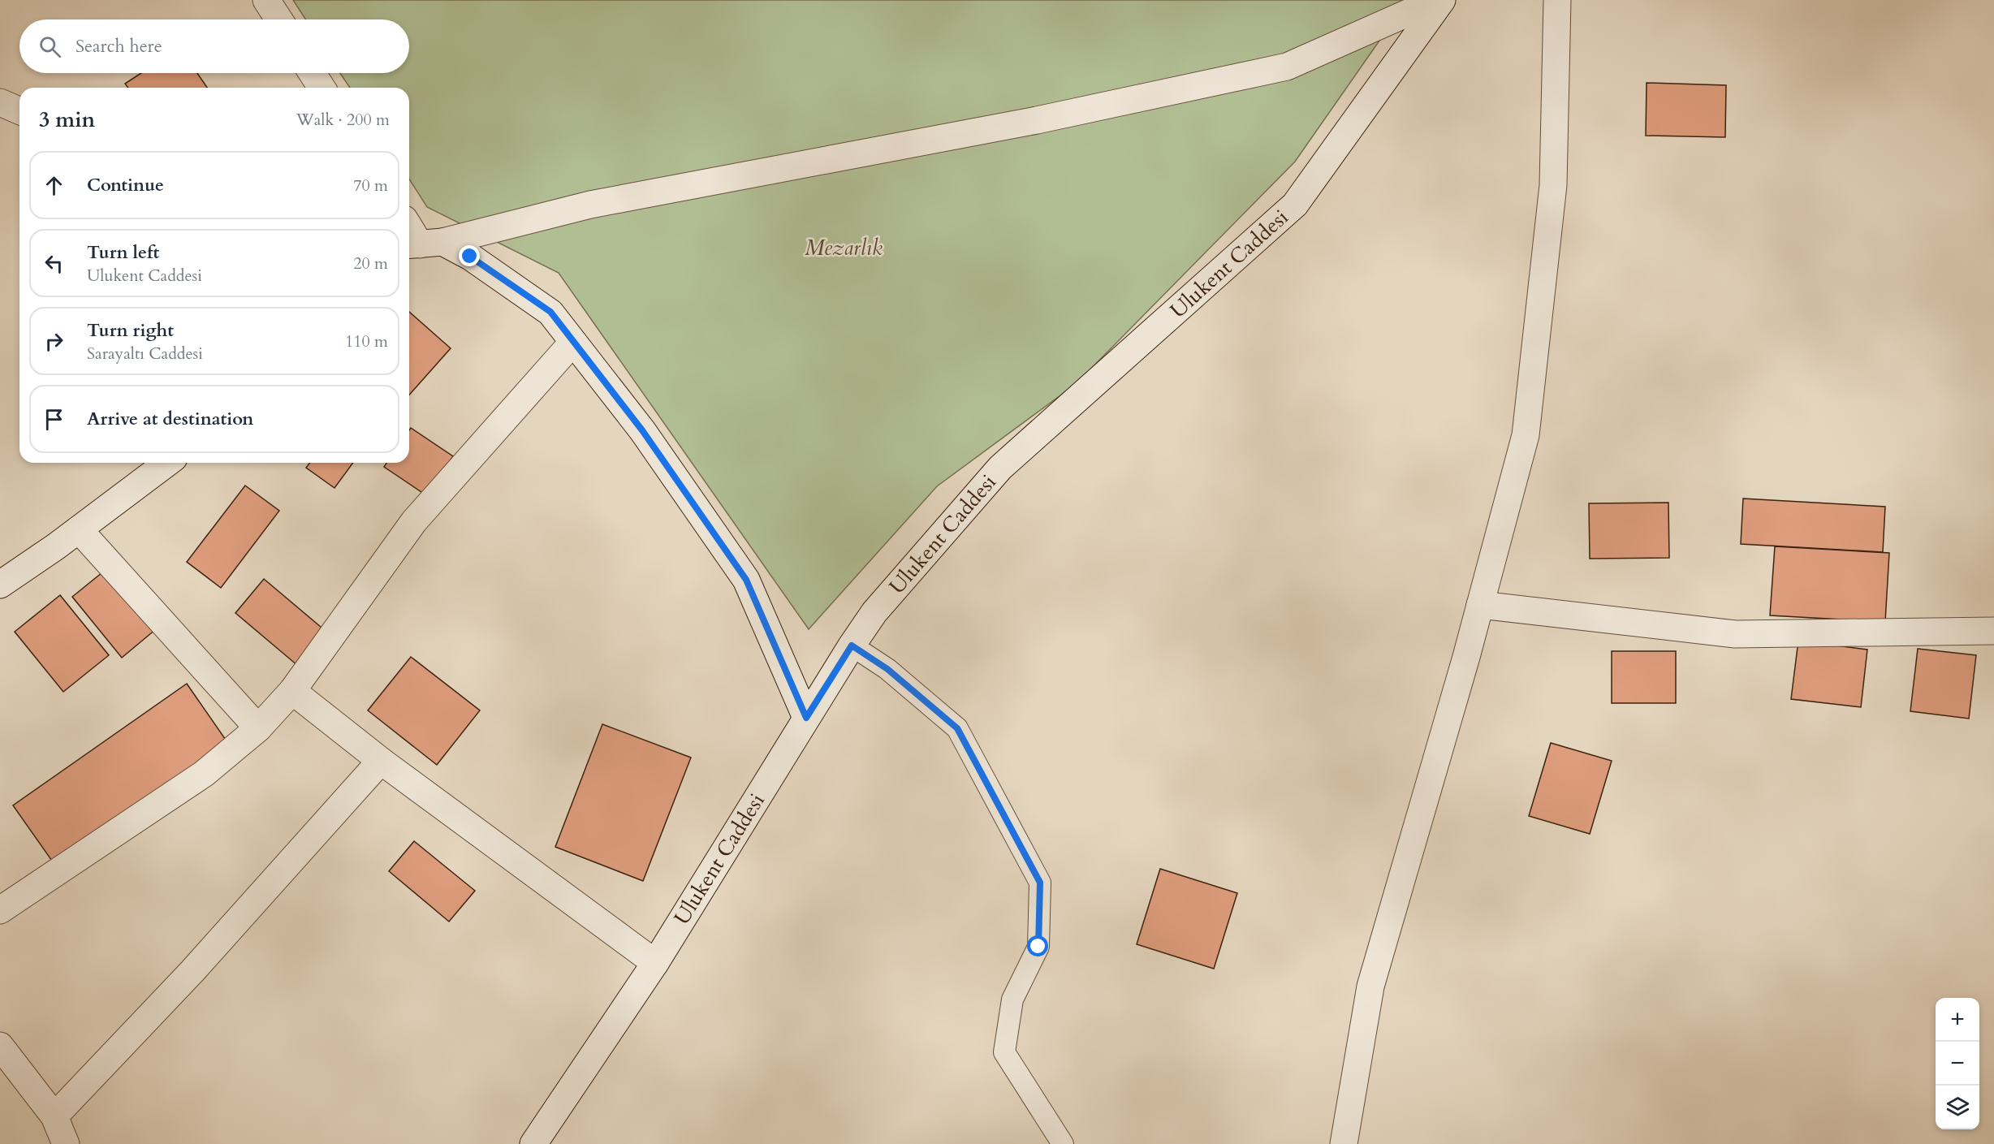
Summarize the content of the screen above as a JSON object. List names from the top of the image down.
{
  "streets": {
    "street": ["Ulukent Caddesi"]
  },
  "parks": ["Mezarlık"],
  "page": {
    "search": "Search here",
    "heading": ["3 min", "Walk · 200 m"],
    "list": [
      ["Continue", "70 m"],
      ["Turn left", "Ulukent Caddesi", "20 m"],
      ["Turn right", "Sarayaltı Caddesi", "110 m"],
      "Arrive at destination"
    ],
    "map_buttons": ["+", "−"]
  }
}
